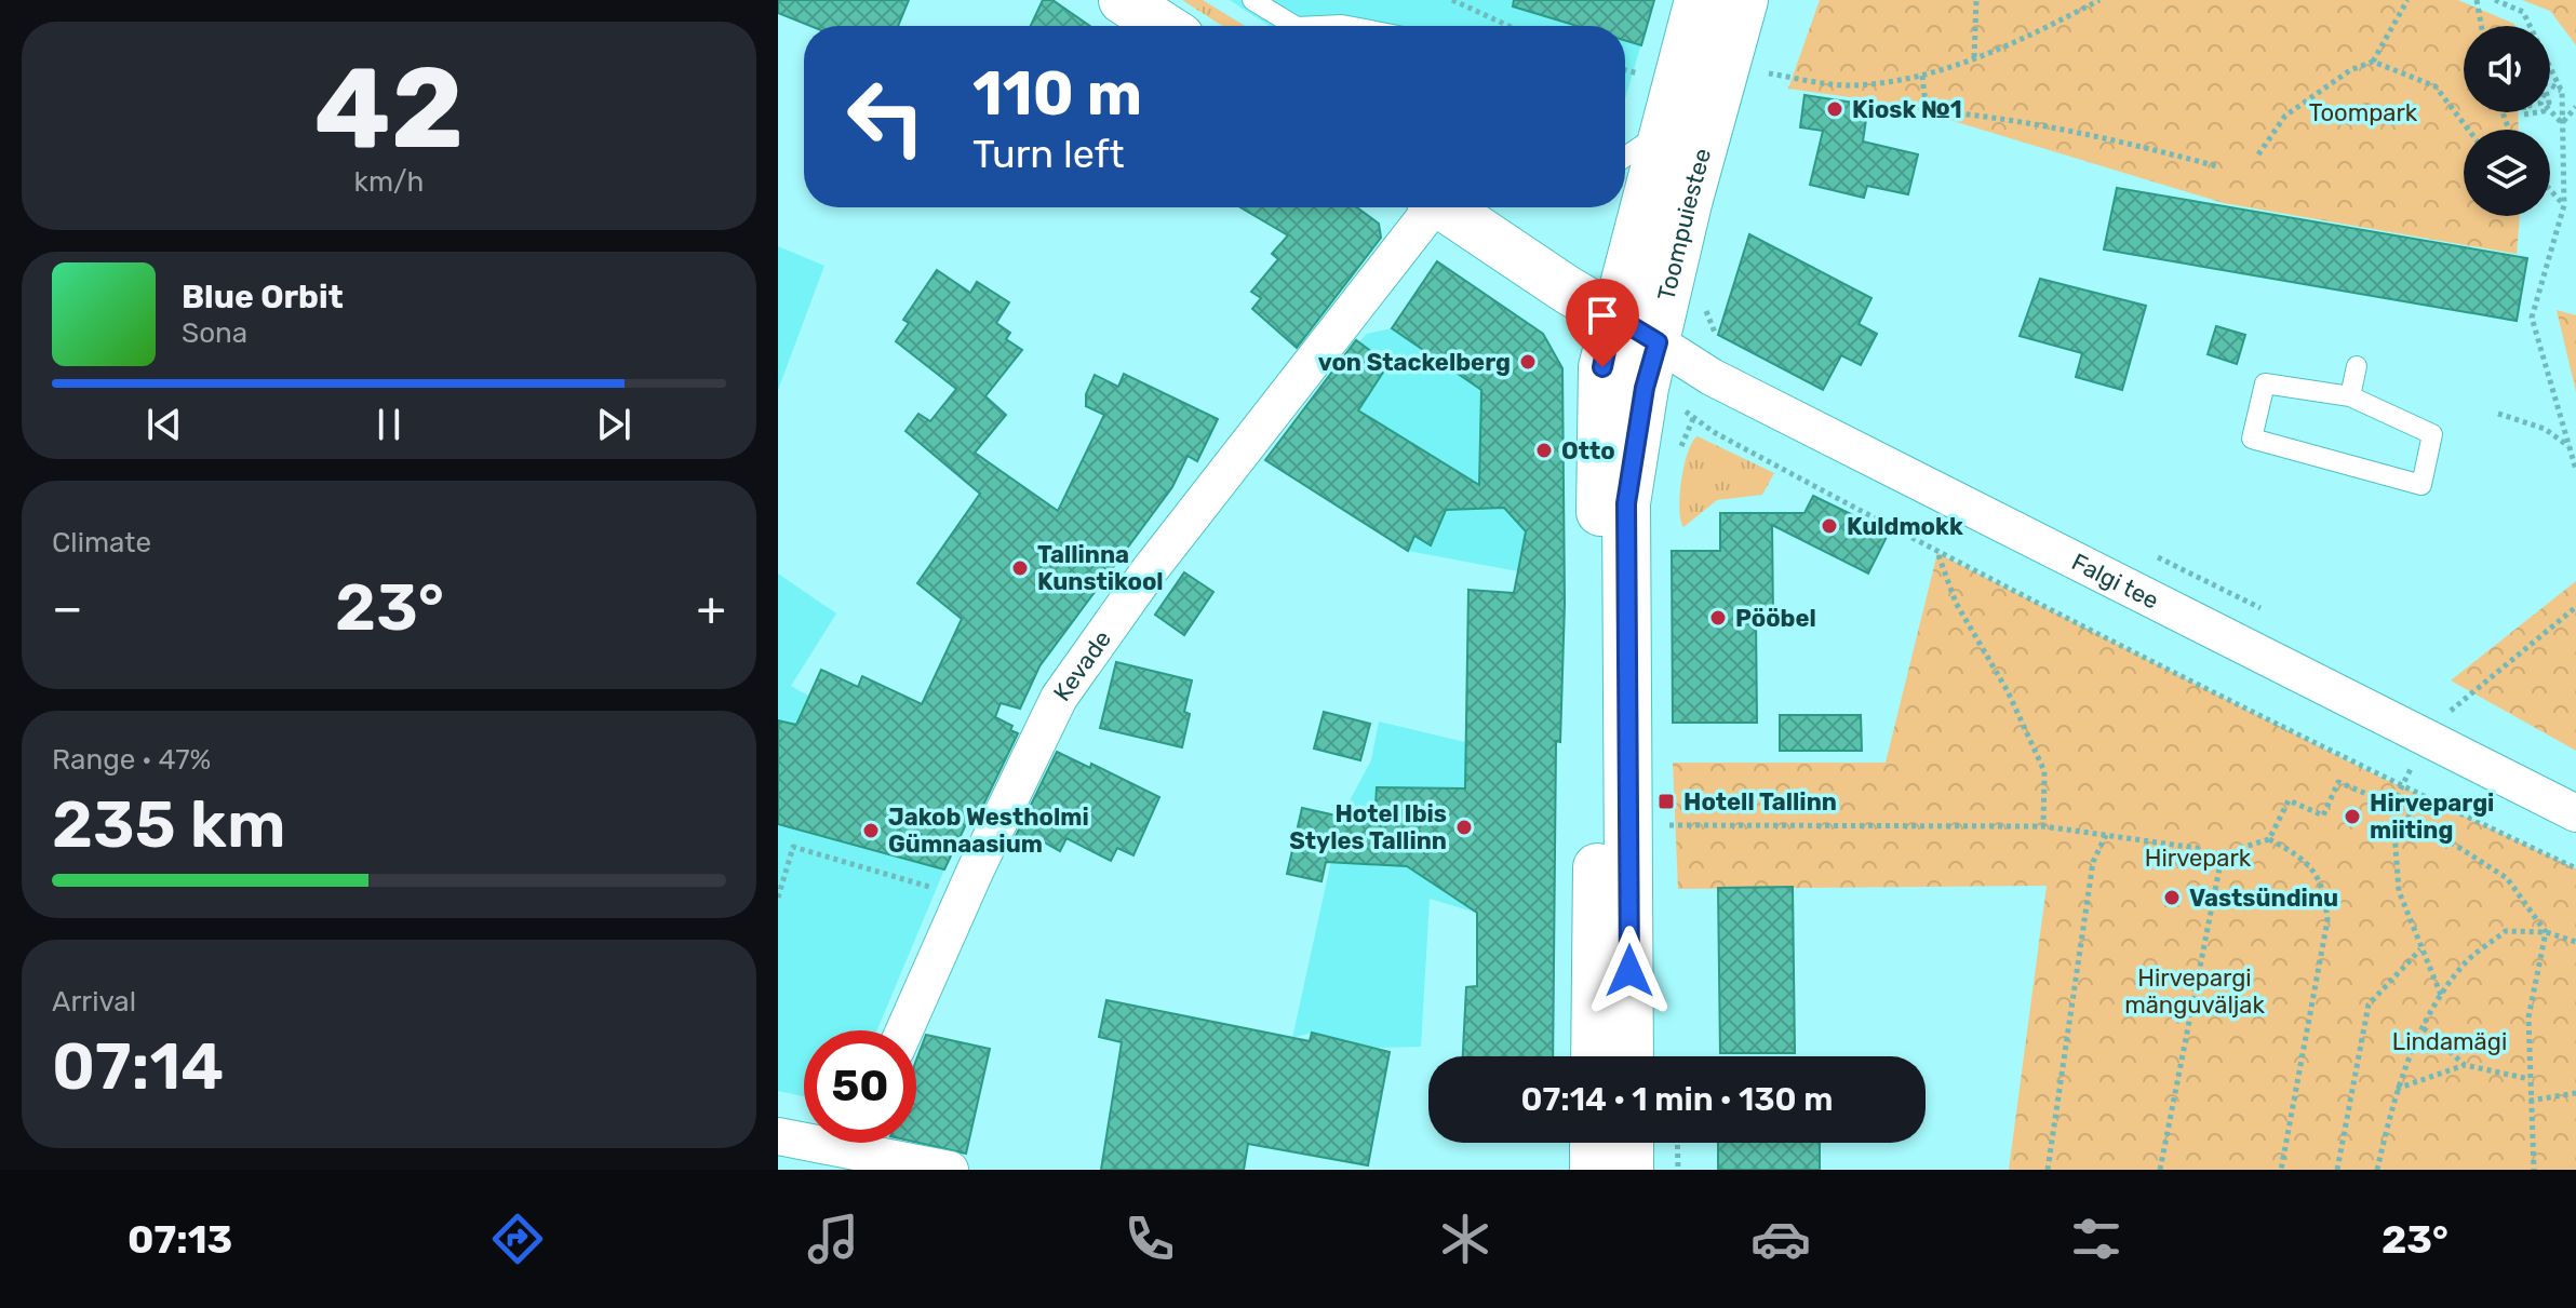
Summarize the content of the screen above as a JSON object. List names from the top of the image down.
{
  "streets": {
    "main road": ["Toompuiestee"],
    "street": ["Falgi tee", "Kevade"]
  },
  "crossings": [
    ["Toompuiestee", "Falgi tee"]
  ],
  "parks": [
    "Toompark",
    "Hirvepark",
    "Hirvepargi mänguväljak",
    "Lindamägi"
  ],
  "places": {
    "other": [
      "Kiosk №1",
      "von Stackelberg",
      "Otto",
      "Kuldmokk",
      "Tallinna Kunstikool",
      "Pööbel",
      "Hirvepargi miiting",
      "Hotel Ibis Styles Tallinn",
      "Jakob Westholmi Gümnaasium",
      "Vastsündinu"
    ],
    "transit": ["Hotell Tallinn"]
  },
  "page": {
    "tile": [
      ["42", "km/h"],
      "Climate",
      ["Range · 47%", "235 km"],
      ["Arrival", "07:14"]
    ],
    "turn": ["110 m", "Turn left"],
    "song": ["Blue Orbit", "Sona"],
    "heat": ["−", "23°", "+"],
    "limit": "50",
    "trip": "07:14 · 1 min · 130 m",
    "tabs": ["07:13", "23°"]
  }
}
